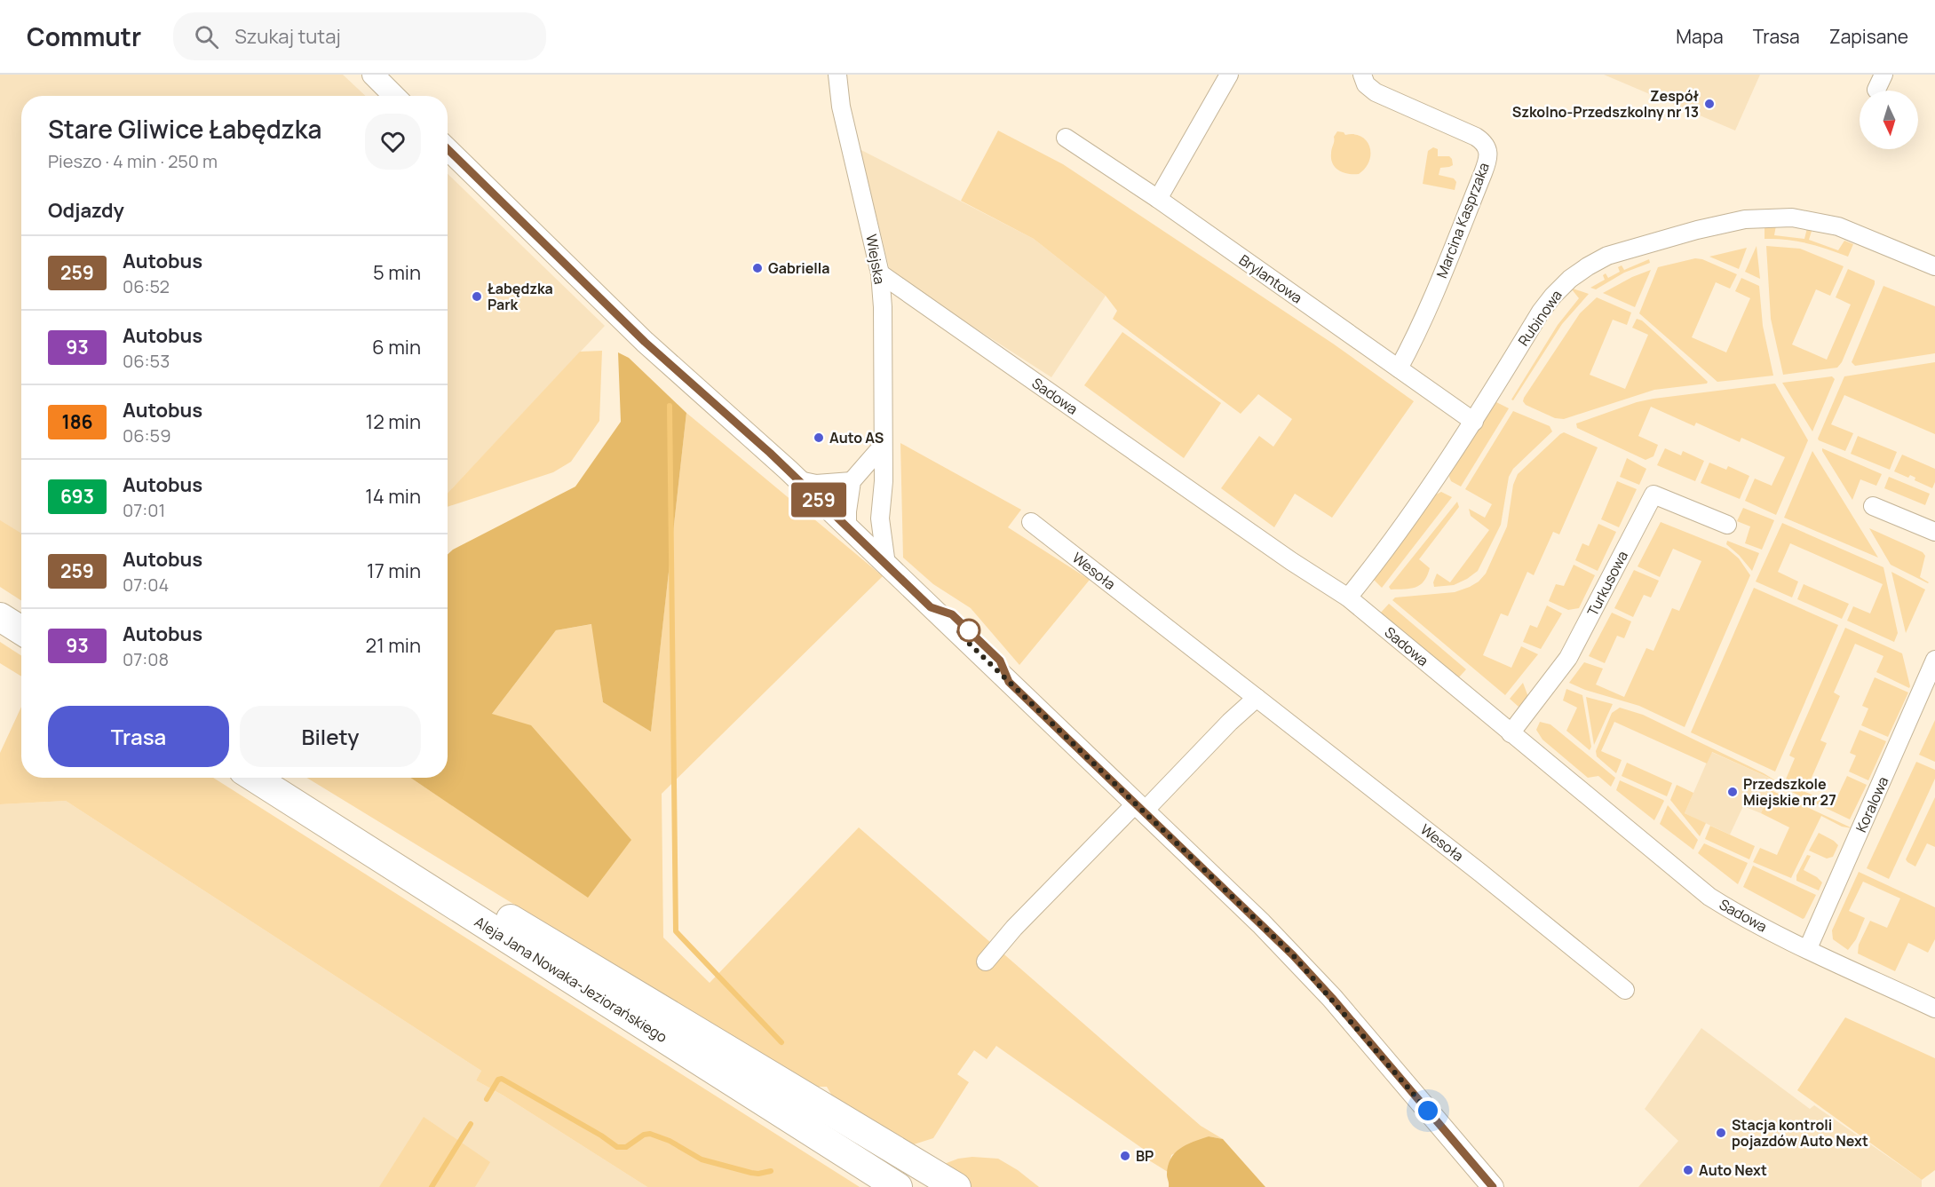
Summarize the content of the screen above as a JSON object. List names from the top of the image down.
{
  "streets": {
    "main road": ["Aleja Jana Nowaka-Jeziorańskiego"],
    "street": [
      "Marcina Kasprzaka",
      "Wiejska",
      "Brylantowa",
      "Rubinowa",
      "Sadowa",
      "Wesoła",
      "Turkusowa",
      "Koralowa"
    ]
  },
  "crossings": [
    ["Marcina Kasprzaka", "Brylantowa"],
    ["Wiejska", "Sadowa"],
    ["Brylantowa", "Rubinowa"],
    ["Rubinowa", "Sadowa"],
    ["Sadowa", "Turkusowa"],
    ["Sadowa", "Koralowa"]
  ],
  "places": [
    "Zespół Szkolno-Przedszkolny nr 13",
    "Gabriella",
    "Łabędzka Park",
    "Auto AS",
    "Przedszkole Miejskie nr 27",
    "Stacja kontroli pojazdów Auto Next",
    "BP",
    "Auto Next"
  ],
  "lines": ["bus line 259"],
  "north": "bottom",
  "page": {
    "header": "Commutr",
    "search": "Szukaj tutaj",
    "nav": ["Mapa", "Trasa", "Zapisane"],
    "on_map": "259",
    "heading": [
      ["Stare Gliwice Łabędzka", "Pieszo · 4 min · 250 m"],
      "Odjazdy"
    ],
    "list": [
      {
        "mark": "259",
        "name": "Autobus",
        "note": "06:52",
        "value": "5 min"
      },
      {
        "mark": "93",
        "name": "Autobus",
        "note": "06:53",
        "value": "6 min"
      },
      {
        "mark": "186",
        "name": "Autobus",
        "note": "06:59",
        "value": "12 min"
      },
      {
        "mark": "693",
        "name": "Autobus",
        "note": "07:01",
        "value": "14 min"
      },
      {
        "mark": "259",
        "name": "Autobus",
        "note": "07:04",
        "value": "17 min"
      },
      {
        "mark": "93",
        "name": "Autobus",
        "note": "07:08",
        "value": "21 min"
      }
    ],
    "buttons": ["Trasa", "Bilety"]
  }
}
